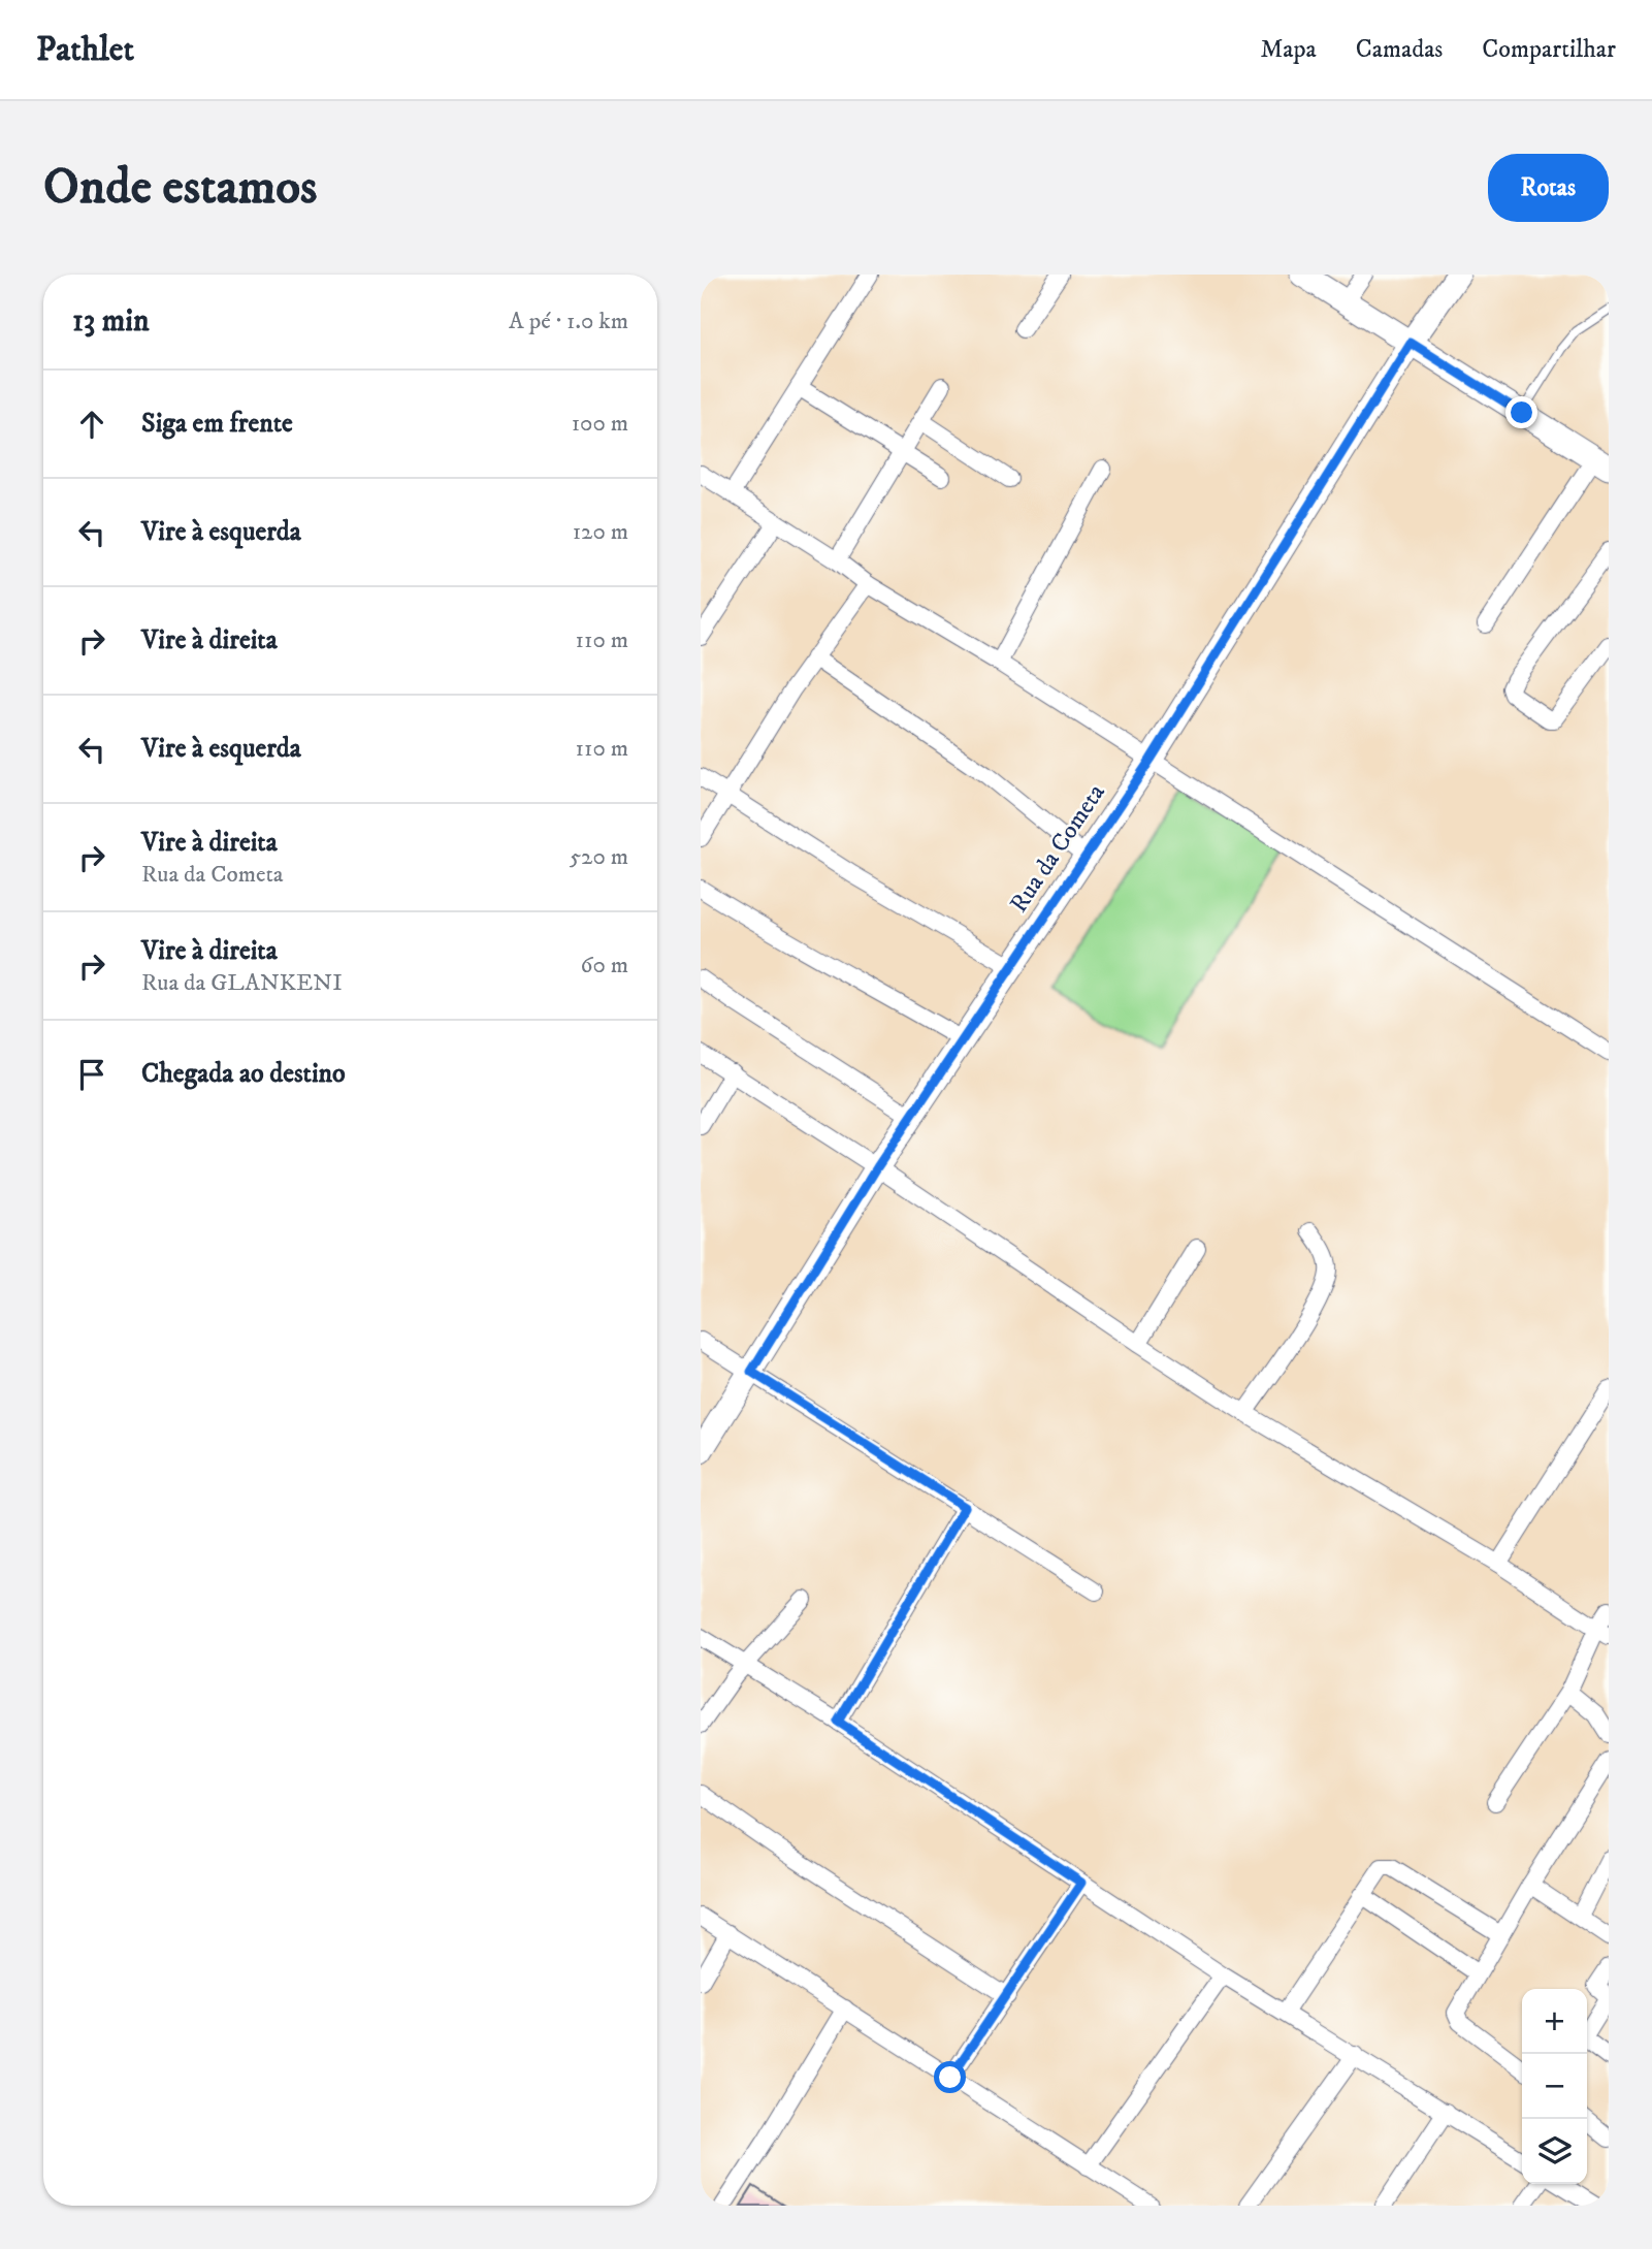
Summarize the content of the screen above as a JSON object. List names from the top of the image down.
{
  "streets": {
    "street": ["Rua da Cometa"]
  },
  "page": {
    "header": "Pathlet",
    "nav": ["Mapa", "Camadas", "Compartilhar"],
    "buttons": "Rotas",
    "title": "Onde estamos",
    "heading": ["13 min", "A pé · 1.0 km"],
    "list": [
      ["Siga em frente", "100 m"],
      ["Vire à esquerda", "120 m"],
      ["Vire à direita", "110 m"],
      ["Vire à esquerda", "110 m"],
      ["Vire à direita", "Rua da Cometa", "520 m"],
      ["Vire à direita", "Rua da GLANKENI", "60 m"],
      "Chegada ao destino"
    ],
    "map_buttons": ["+", "−"]
  }
}
